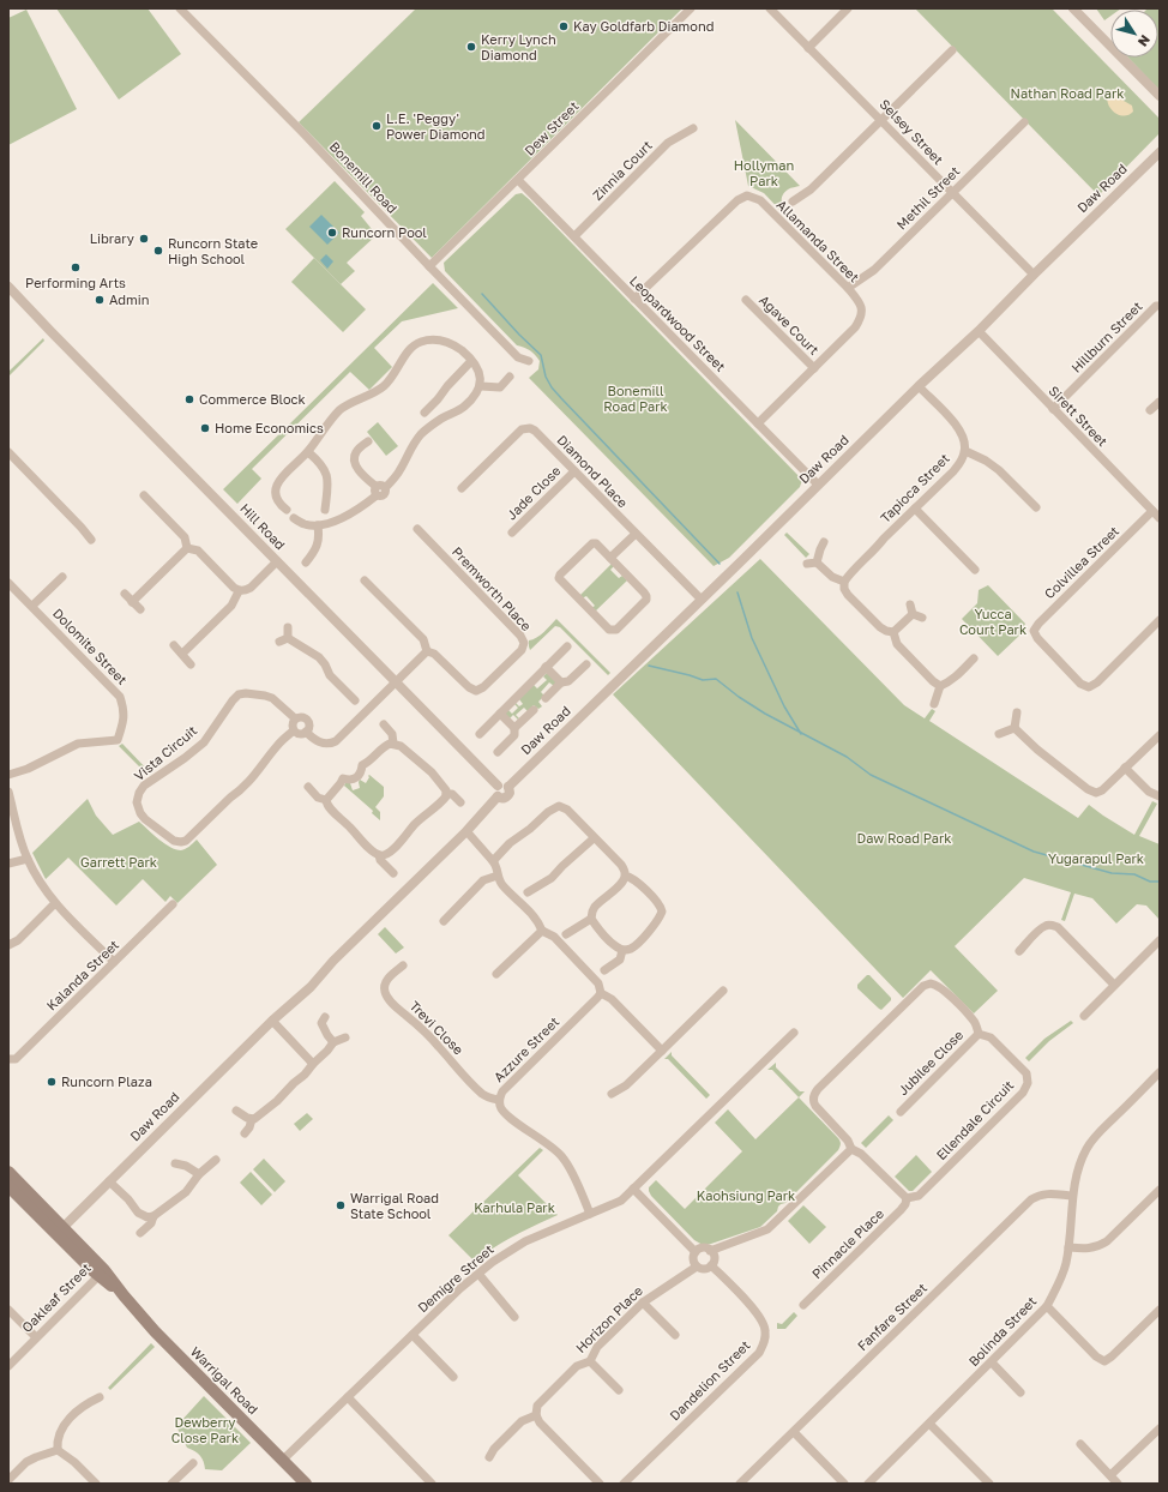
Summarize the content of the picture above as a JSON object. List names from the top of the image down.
{
  "streets": {
    "main road": ["Warrigal Road"],
    "street": [
      "Dew Street",
      "Selsey Street",
      "Zinnia Court",
      "Bonemill Road",
      "Daw Road",
      "Methil Street",
      "Allamanda Street",
      "Leopardwood Street",
      "Agave Court",
      "Hillburn Street",
      "Sirett Street",
      "Diamond Place",
      "Tapioca Street",
      "Jade Close",
      "Hill Road",
      "Colvillea Street",
      "Premworth Place",
      "Dolomite Street",
      "Vista Circuit",
      "Kalanda Street",
      "Trevi Close",
      "Azzure Street",
      "Jubilee Close",
      "Ellendale Circuit",
      "Pinnacle Place",
      "Demigre Street",
      "Oakleaf Street",
      "Fanfare Street",
      "Horizon Place",
      "Bolinda Street",
      "Dandelion Street"
    ]
  },
  "crossings": [
    ["Dew Street", "Bonemill Road"],
    ["Dew Street", "Leopardwood Street"],
    ["Selsey Street", "Daw Road"],
    ["Selsey Street", "Methil Street"],
    ["Zinnia Court", "Leopardwood Street"],
    ["Daw Road", "Leopardwood Street"],
    ["Daw Road", "Sirett Street"],
    ["Daw Road", "Diamond Place"],
    ["Daw Road", "Tapioca Street"],
    ["Daw Road", "Hill Road"],
    ["Daw Road", "Warrigal Road"],
    ["Methil Street", "Allamanda Street"],
    ["Allamanda Street", "Leopardwood Street"],
    ["Allamanda Street", "Agave Court"],
    ["Hillburn Street", "Sirett Street"],
    ["Sirett Street", "Colvillea Street"],
    ["Diamond Place", "Jade Close"],
    ["Trevi Close", "Azzure Street"],
    ["Azzure Street", "Demigre Street"],
    ["Jubilee Close", "Ellendale Circuit"],
    ["Ellendale Circuit", "Pinnacle Place"],
    ["Demigre Street", "Warrigal Road"],
    ["Oakleaf Street", "Warrigal Road"],
    ["Fanfare Street", "Bolinda Street"],
    ["Horizon Place", "Dandelion Street"]
  ],
  "parks": [
    "Nathan Road Park",
    "Hollyman Park",
    "Bonemill Road Park",
    "Yucca Court Park",
    "Daw Road Park",
    "Yugarapul Park",
    "Garrett Park",
    "Kaohsiung Park",
    "Karhula Park",
    "Dewberry Close Park"
  ],
  "places": [
    "Kay Goldfarb Diamond",
    "Kerry Lynch Diamond",
    "L.E. 'Peggy' Power Diamond",
    "Runcorn Pool",
    "Library",
    "Runcorn State High School",
    "Performing Arts",
    "Admin",
    "Commerce Block",
    "Home Economics",
    "Runcorn Plaza",
    "Warrigal Road State School"
  ],
  "north": "bottom right"
}
